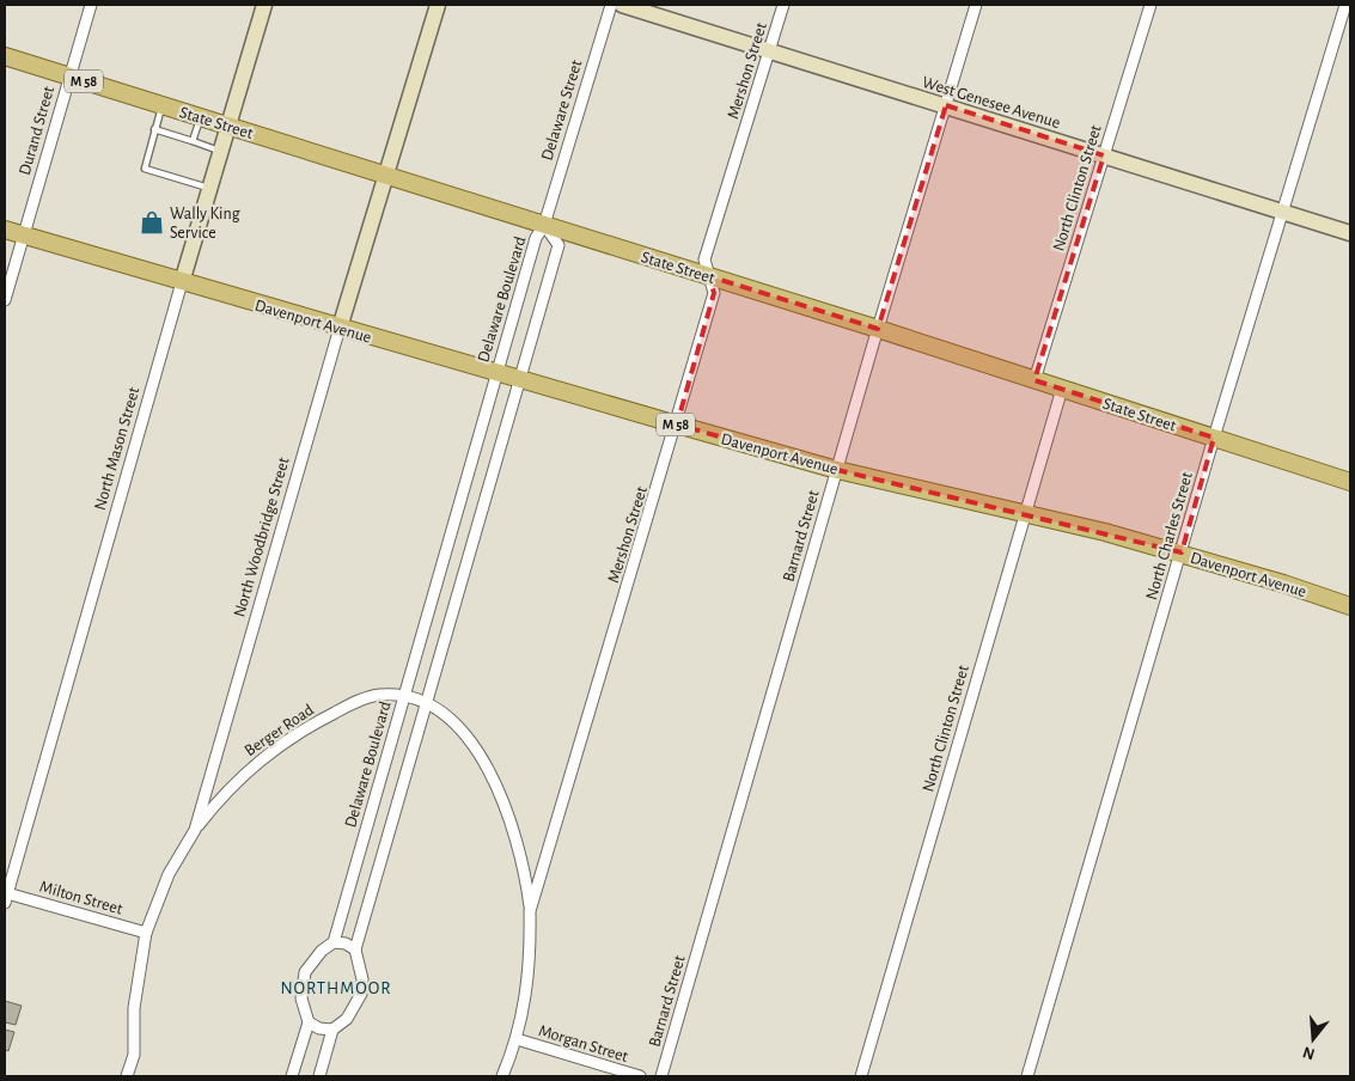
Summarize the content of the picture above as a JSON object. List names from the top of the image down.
{
  "streets": {
    "main road": ["M 58", "State Street", "Davenport Avenue"],
    "street": [
      "Mershon Street",
      "West Genesee Avenue",
      "Delaware Street",
      "Durand Street",
      "North Clinton Street",
      "Delaware Boulevard",
      "North Mason Street",
      "Barnard Street",
      "North Charles Street",
      "North Woodbridge Street",
      "Berger Road",
      "Milton Street",
      "Morgan Street"
    ]
  },
  "crossings": [
    ["Mershon Street", "West Genesee Avenue"],
    ["Mershon Street", "State Street"],
    ["Mershon Street", "Davenport Avenue"],
    ["Mershon Street", "Morgan Street"],
    ["West Genesee Avenue", "North Clinton Street"],
    ["West Genesee Avenue", "Barnard Street"],
    ["West Genesee Avenue", "North Charles Street"],
    ["Delaware Street", "State Street"],
    ["Delaware Street", "Delaware Boulevard"],
    ["State Street", "Durand Street"],
    ["State Street", "North Clinton Street"],
    ["State Street", "Delaware Boulevard"],
    ["State Street", "North Mason Street"],
    ["State Street", "Barnard Street"],
    ["State Street", "North Charles Street"],
    ["State Street", "North Woodbridge Street"],
    ["Durand Street", "Davenport Avenue"],
    ["North Clinton Street", "Davenport Avenue"],
    ["Delaware Boulevard", "Davenport Avenue"],
    ["Delaware Boulevard", "Berger Road"],
    ["Davenport Avenue", "North Mason Street"],
    ["Davenport Avenue", "Barnard Street"],
    ["Davenport Avenue", "North Charles Street"],
    ["Davenport Avenue", "North Woodbridge Street"],
    ["North Mason Street", "Milton Street"],
    ["North Woodbridge Street", "Berger Road"],
    ["North Woodbridge Street", "Milton Street"]
  ],
  "districts": ["NORTHMOOR"],
  "places": {
    "shop": ["Wally King Service"]
  },
  "north": "bottom"
}
